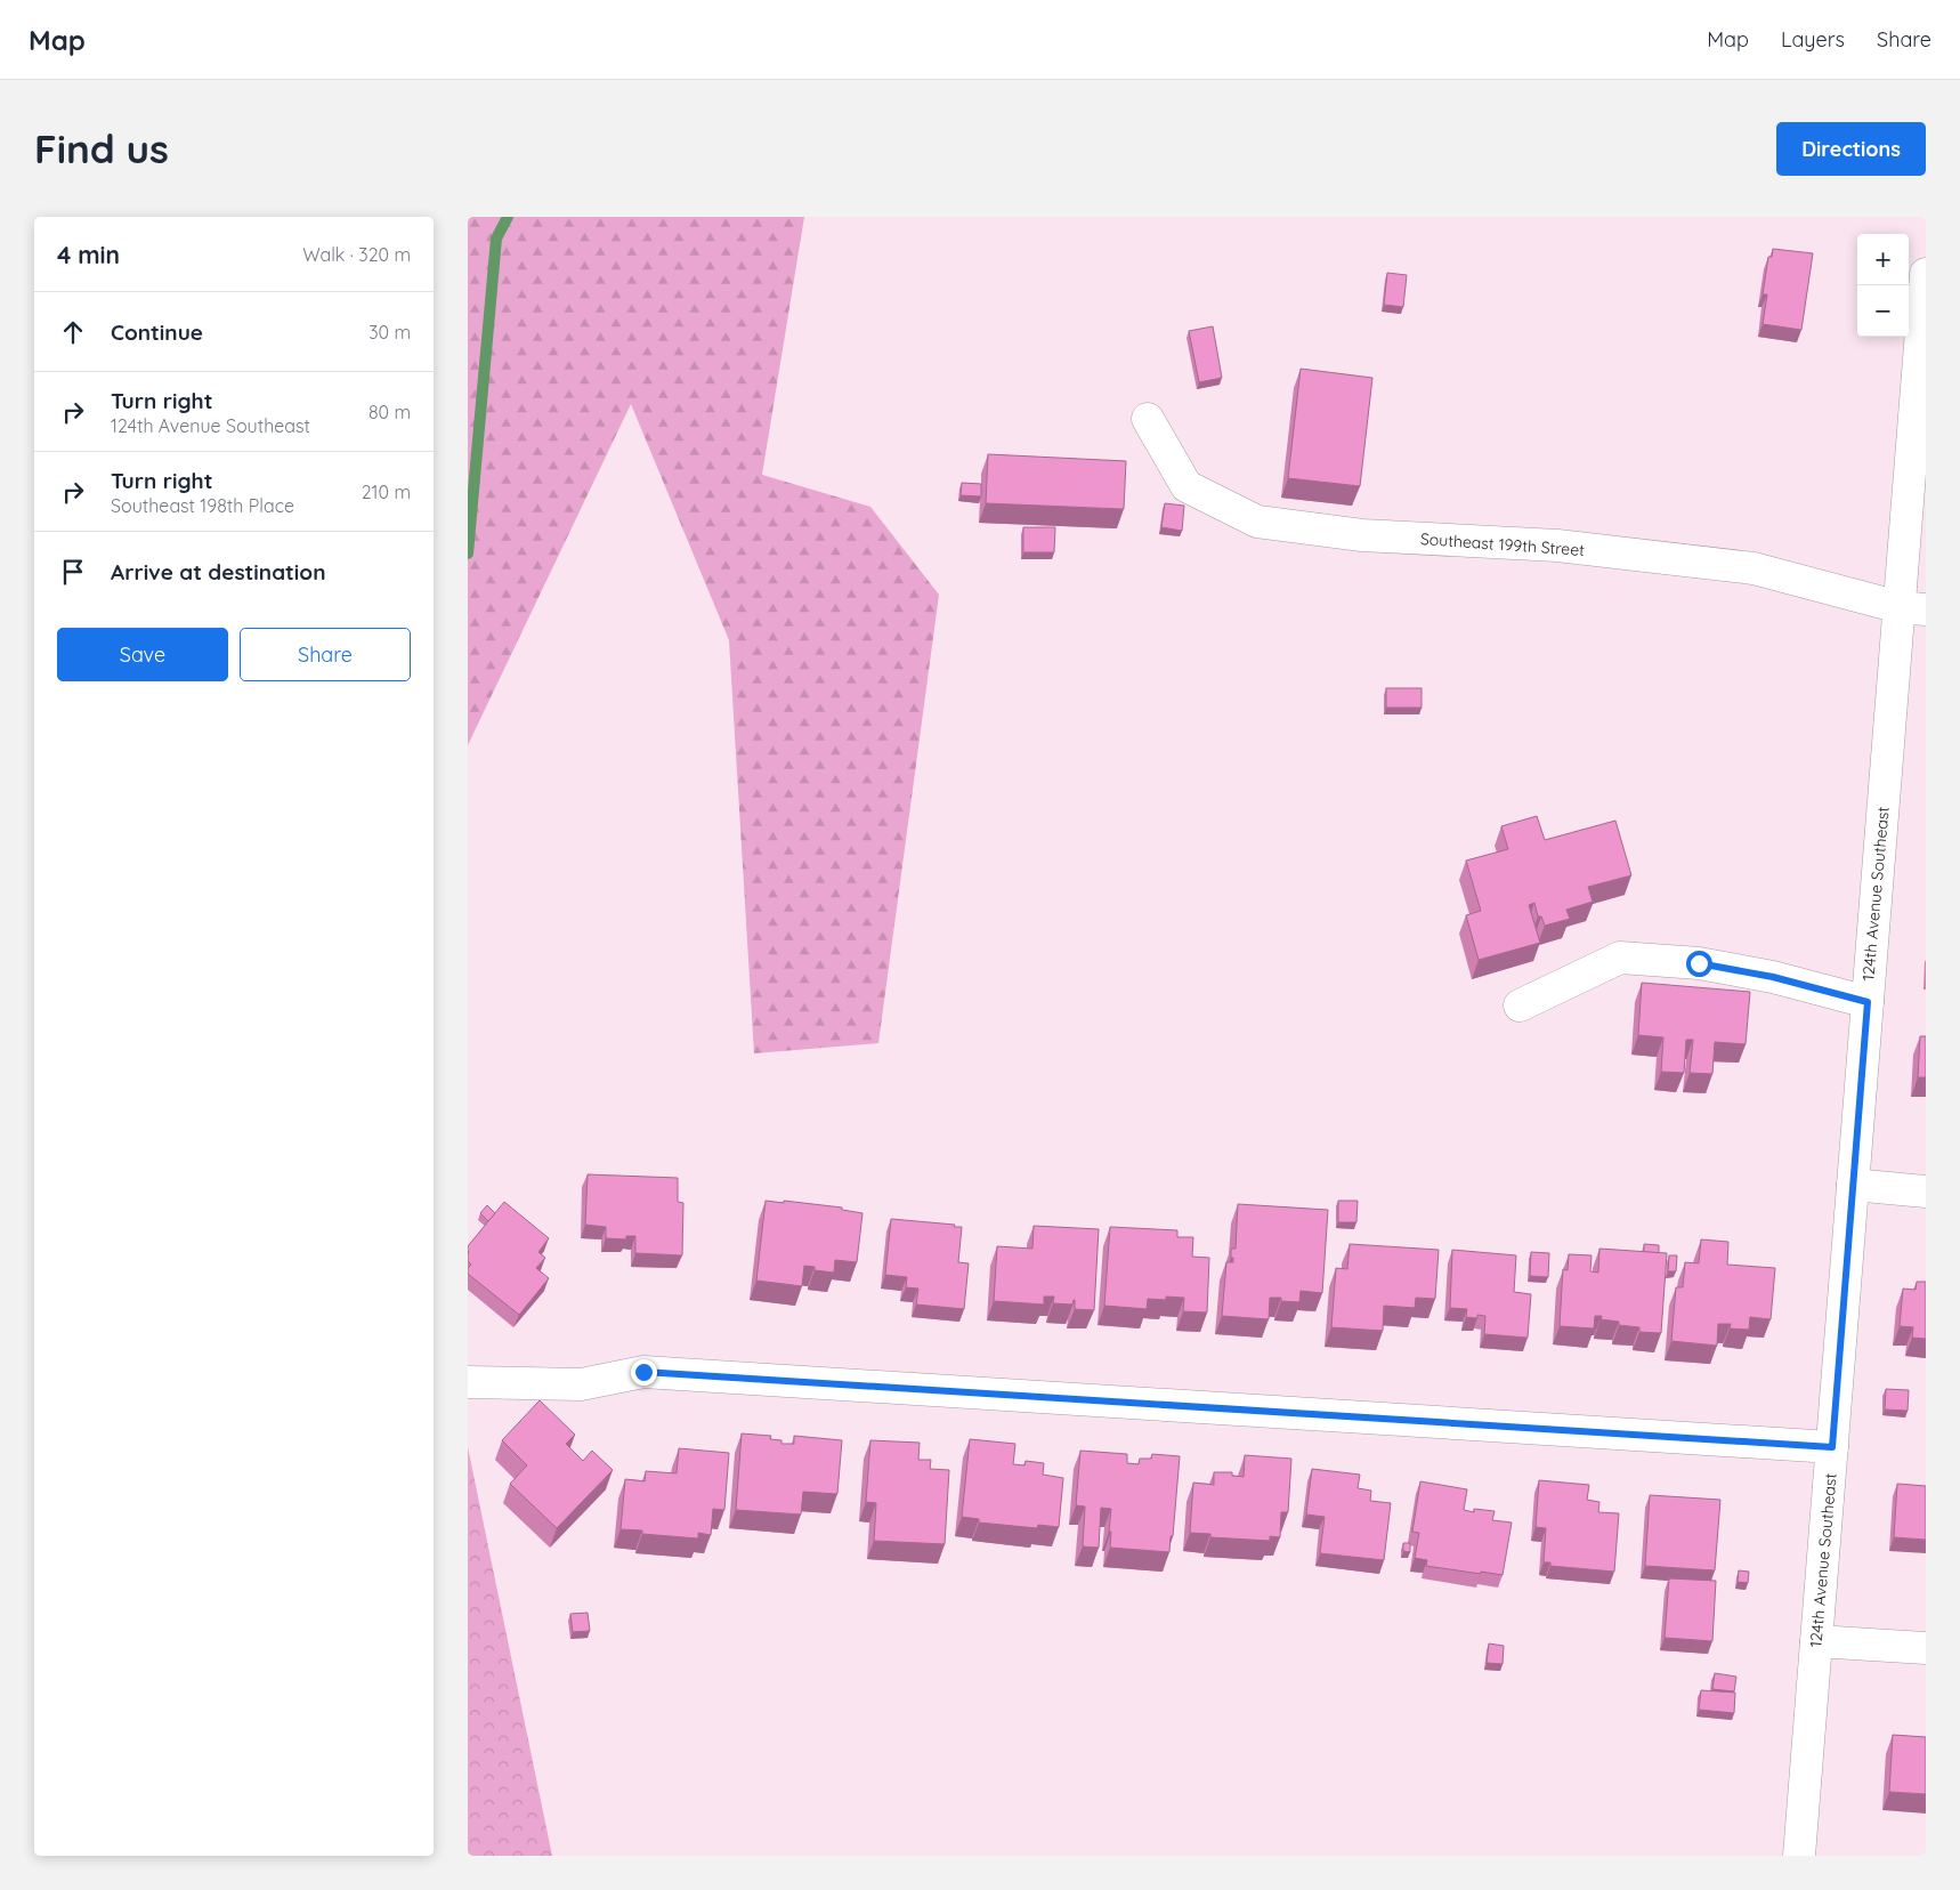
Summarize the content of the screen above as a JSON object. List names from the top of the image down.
{
  "streets": {
    "street": ["Southeast 199th Street", "124th Avenue Southeast"]
  },
  "crossings": [
    ["Southeast 199th Street", "124th Avenue Southeast"]
  ],
  "page": {
    "header": "Map",
    "nav": ["Map", "Layers", "Share"],
    "buttons": [
      "Directions",
      ["Save", "Share"]
    ],
    "title": "Find us",
    "heading": ["4 min", "Walk · 320 m"],
    "map_buttons": ["+", "−"],
    "list": [
      ["Continue", "30 m"],
      ["Turn right", "124th Avenue Southeast", "80 m"],
      ["Turn right", "Southeast 198th Place", "210 m"],
      "Arrive at destination"
    ]
  }
}
